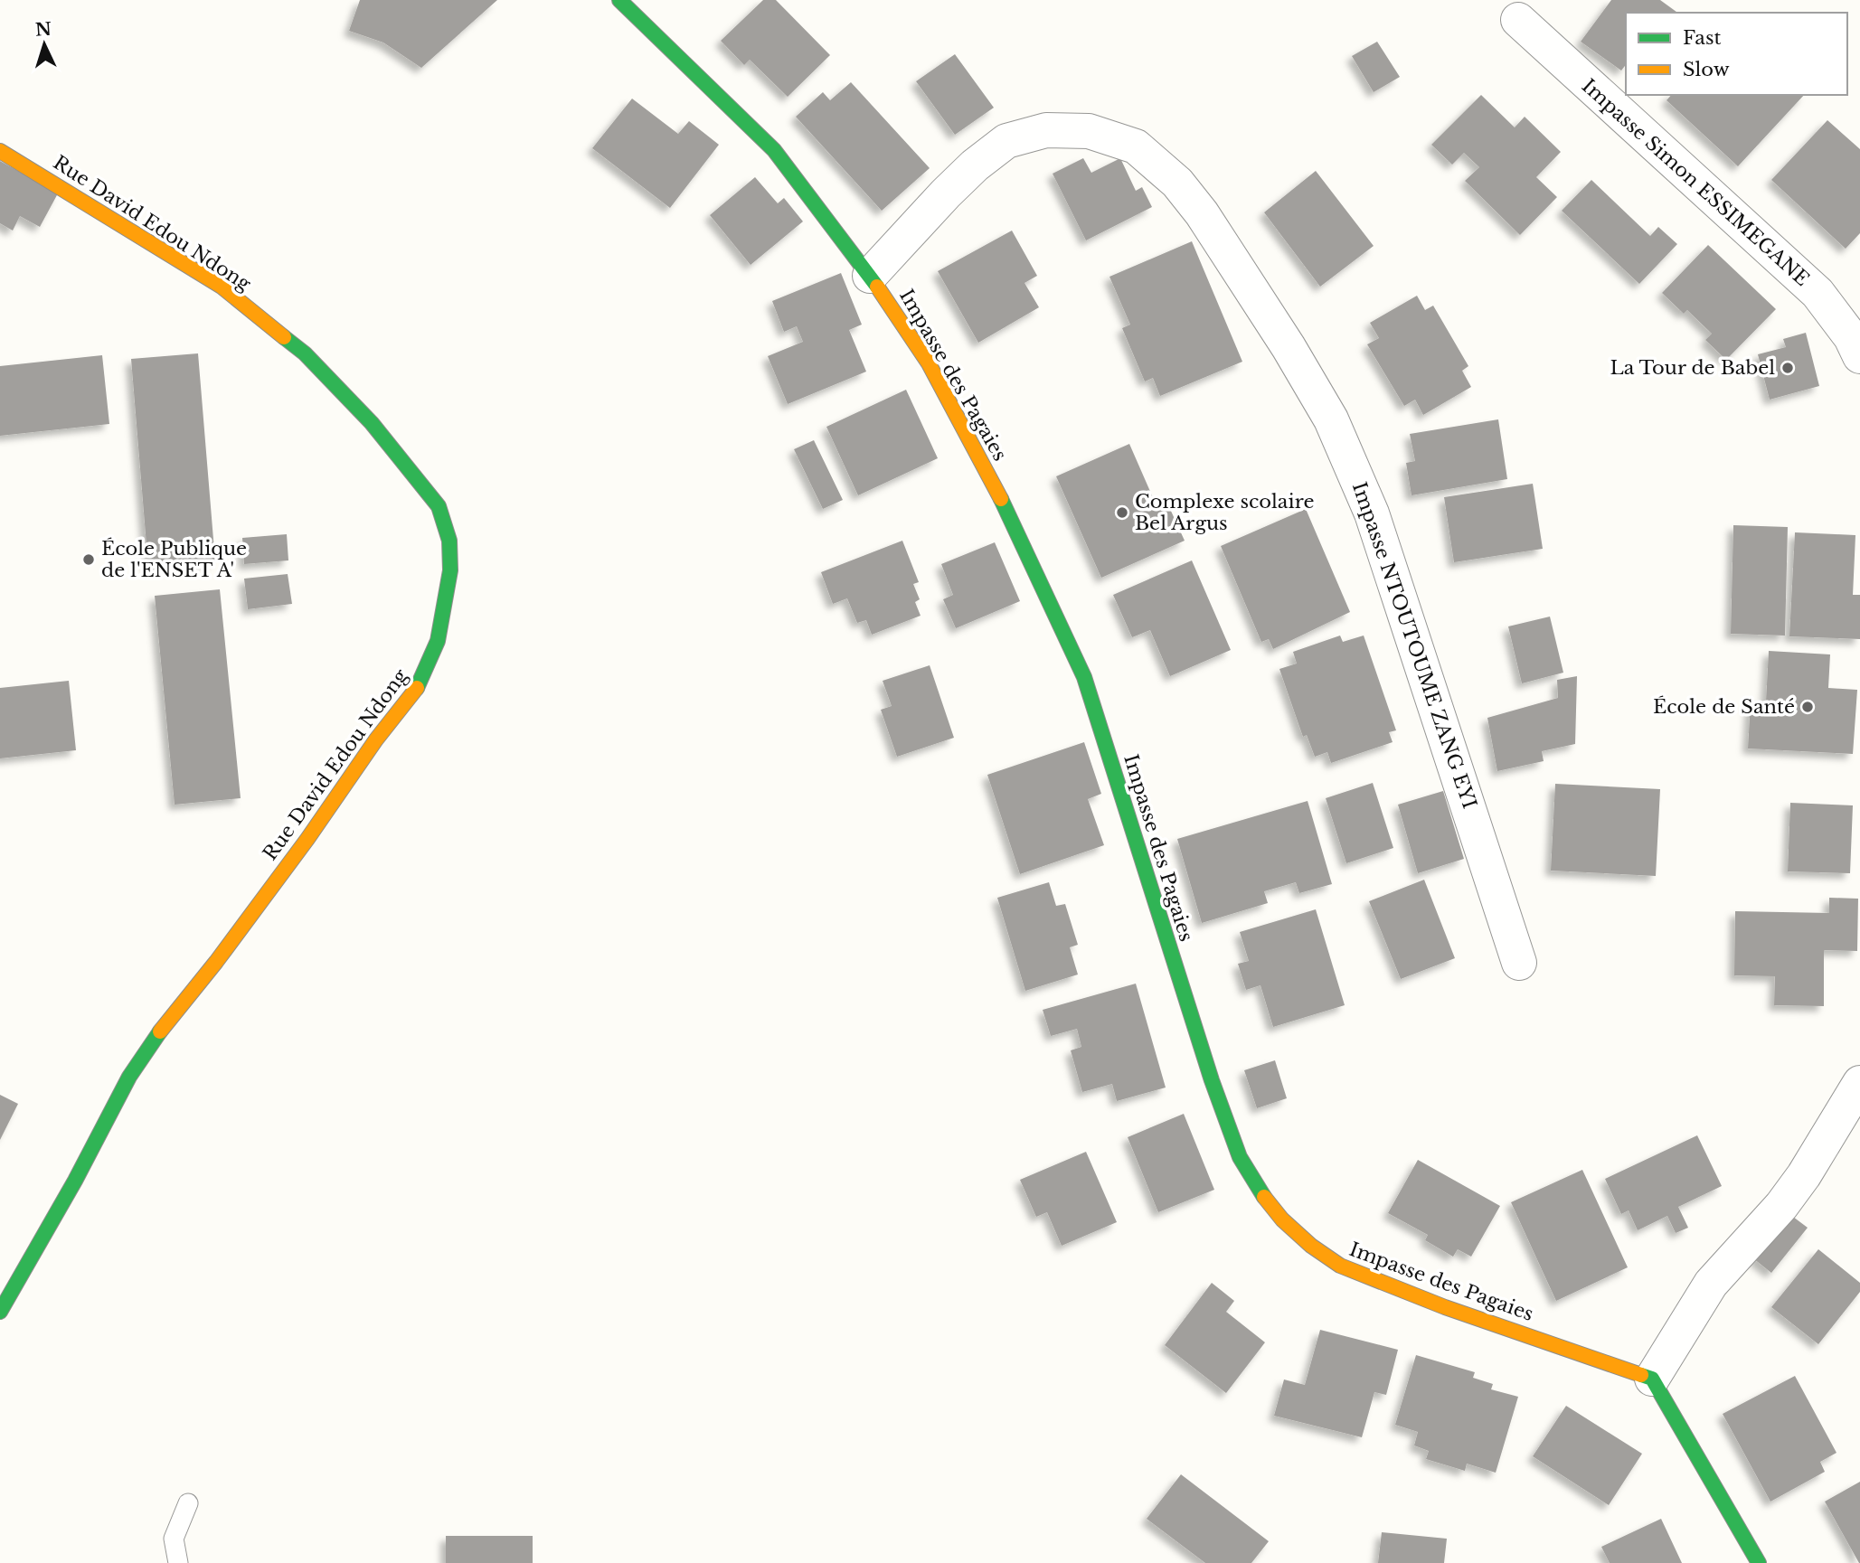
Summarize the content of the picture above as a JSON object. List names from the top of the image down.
{
  "streets": {
    "street": [
      "Impasse Simon ESSIMEGANE",
      "Rue David Edou Ndong",
      "Impasse des Pagaies",
      "Impasse NTOUTOUME ZANG EYI"
    ]
  },
  "crossings": [
    ["Impasse des Pagaies", "Impasse NTOUTOUME ZANG EYI"]
  ],
  "places": [
    "La Tour de Babel",
    "Complexe scolaire Bel Argus",
    "École Publique de l'ENSET A'",
    "École de Santé"
  ],
  "legend": ["Fast", "Slow"],
  "north": "top"
}
